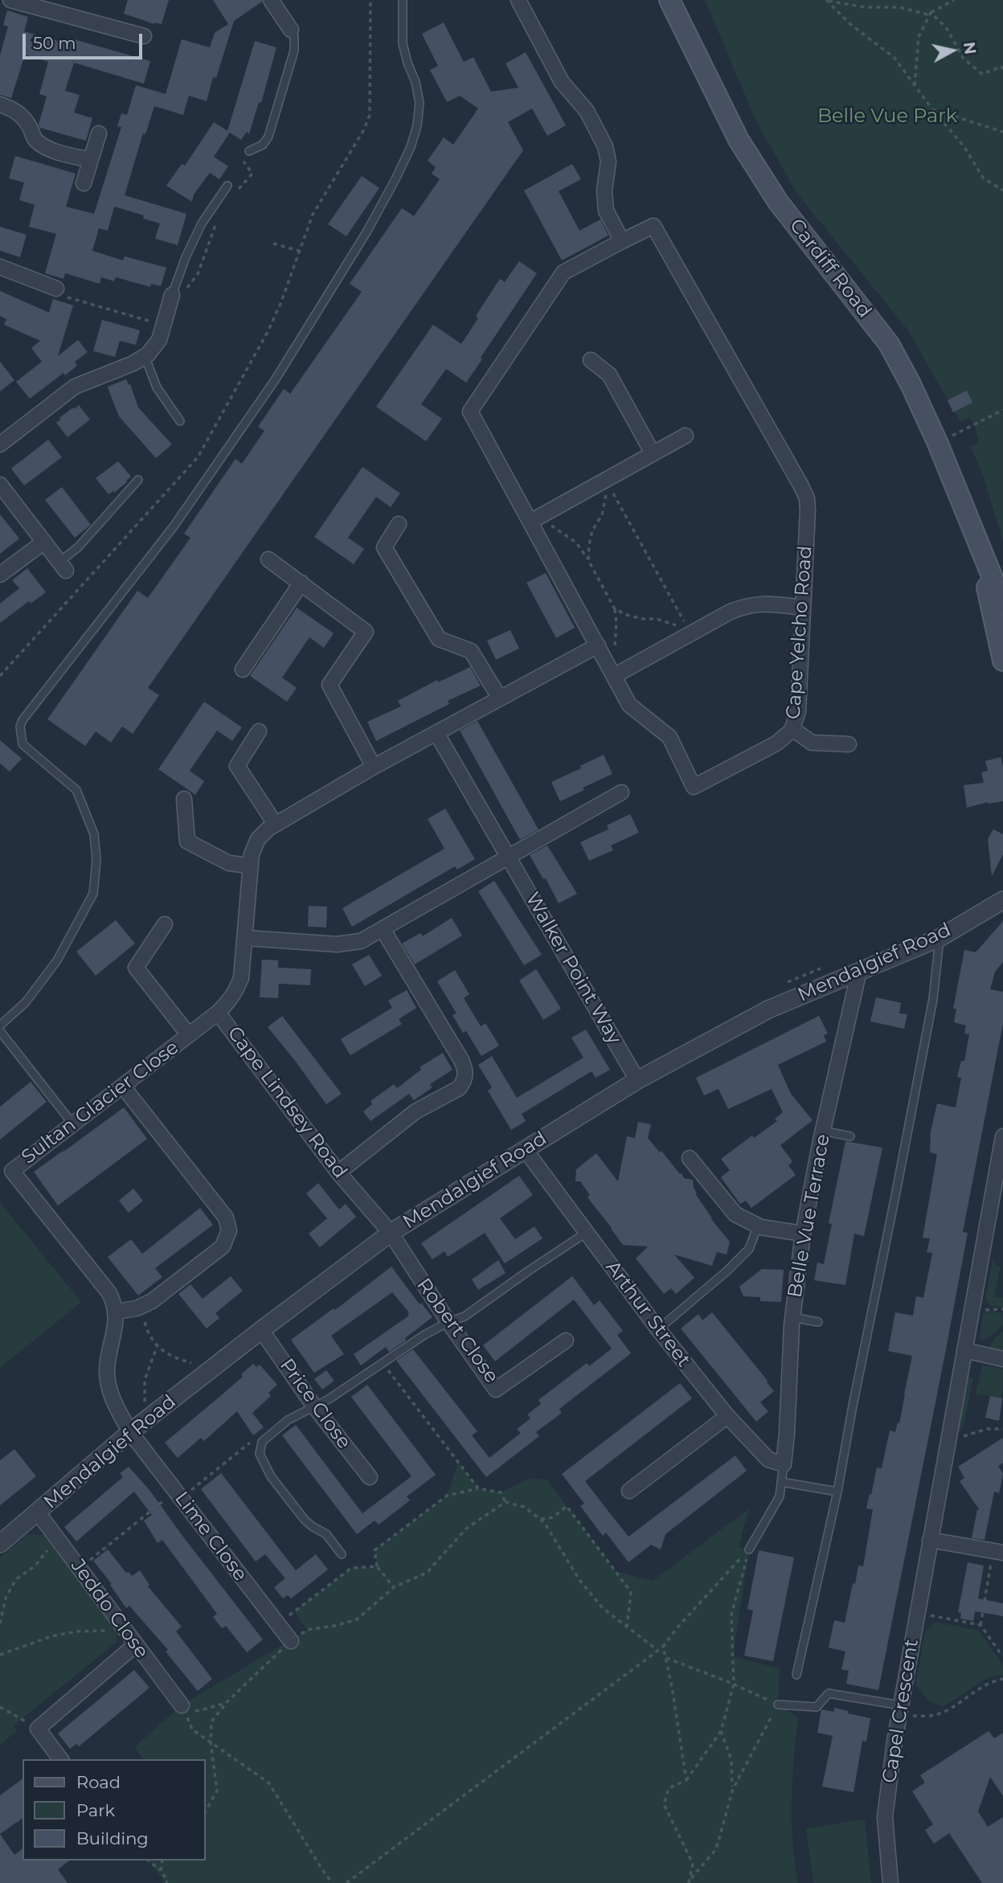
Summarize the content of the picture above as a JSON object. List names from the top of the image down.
{
  "streets": {
    "main road": ["Cardiff Road"],
    "street": [
      "Cape Yelcho Road",
      "Mendalgief Road",
      "Walker Point Way",
      "Sultan Glacier Close",
      "Cape Lindsey Road",
      "Belle Vue Terrace",
      "Arthur Street",
      "Robert Close",
      "Price Close",
      "Lime Close",
      "Jeddo Close",
      "Capel Crescent"
    ]
  },
  "crossings": [
    ["Cape Yelcho Road", "Cape Lindsey Road"],
    ["Mendalgief Road", "Walker Point Way"],
    ["Mendalgief Road", "Cape Lindsey Road"],
    ["Mendalgief Road", "Belle Vue Terrace"],
    ["Mendalgief Road", "Arthur Street"],
    ["Mendalgief Road", "Robert Close"],
    ["Mendalgief Road", "Price Close"],
    ["Mendalgief Road", "Lime Close"],
    ["Mendalgief Road", "Jeddo Close"],
    ["Walker Point Way", "Cape Lindsey Road"],
    ["Sultan Glacier Close", "Cape Lindsey Road"],
    ["Cape Lindsey Road", "Robert Close"],
    ["Belle Vue Terrace", "Arthur Street"]
  ],
  "parks": ["Belle Vue Park"],
  "legend": ["Road", "Park", "Building"],
  "scale_bar": "50 m",
  "north": "right"
}
